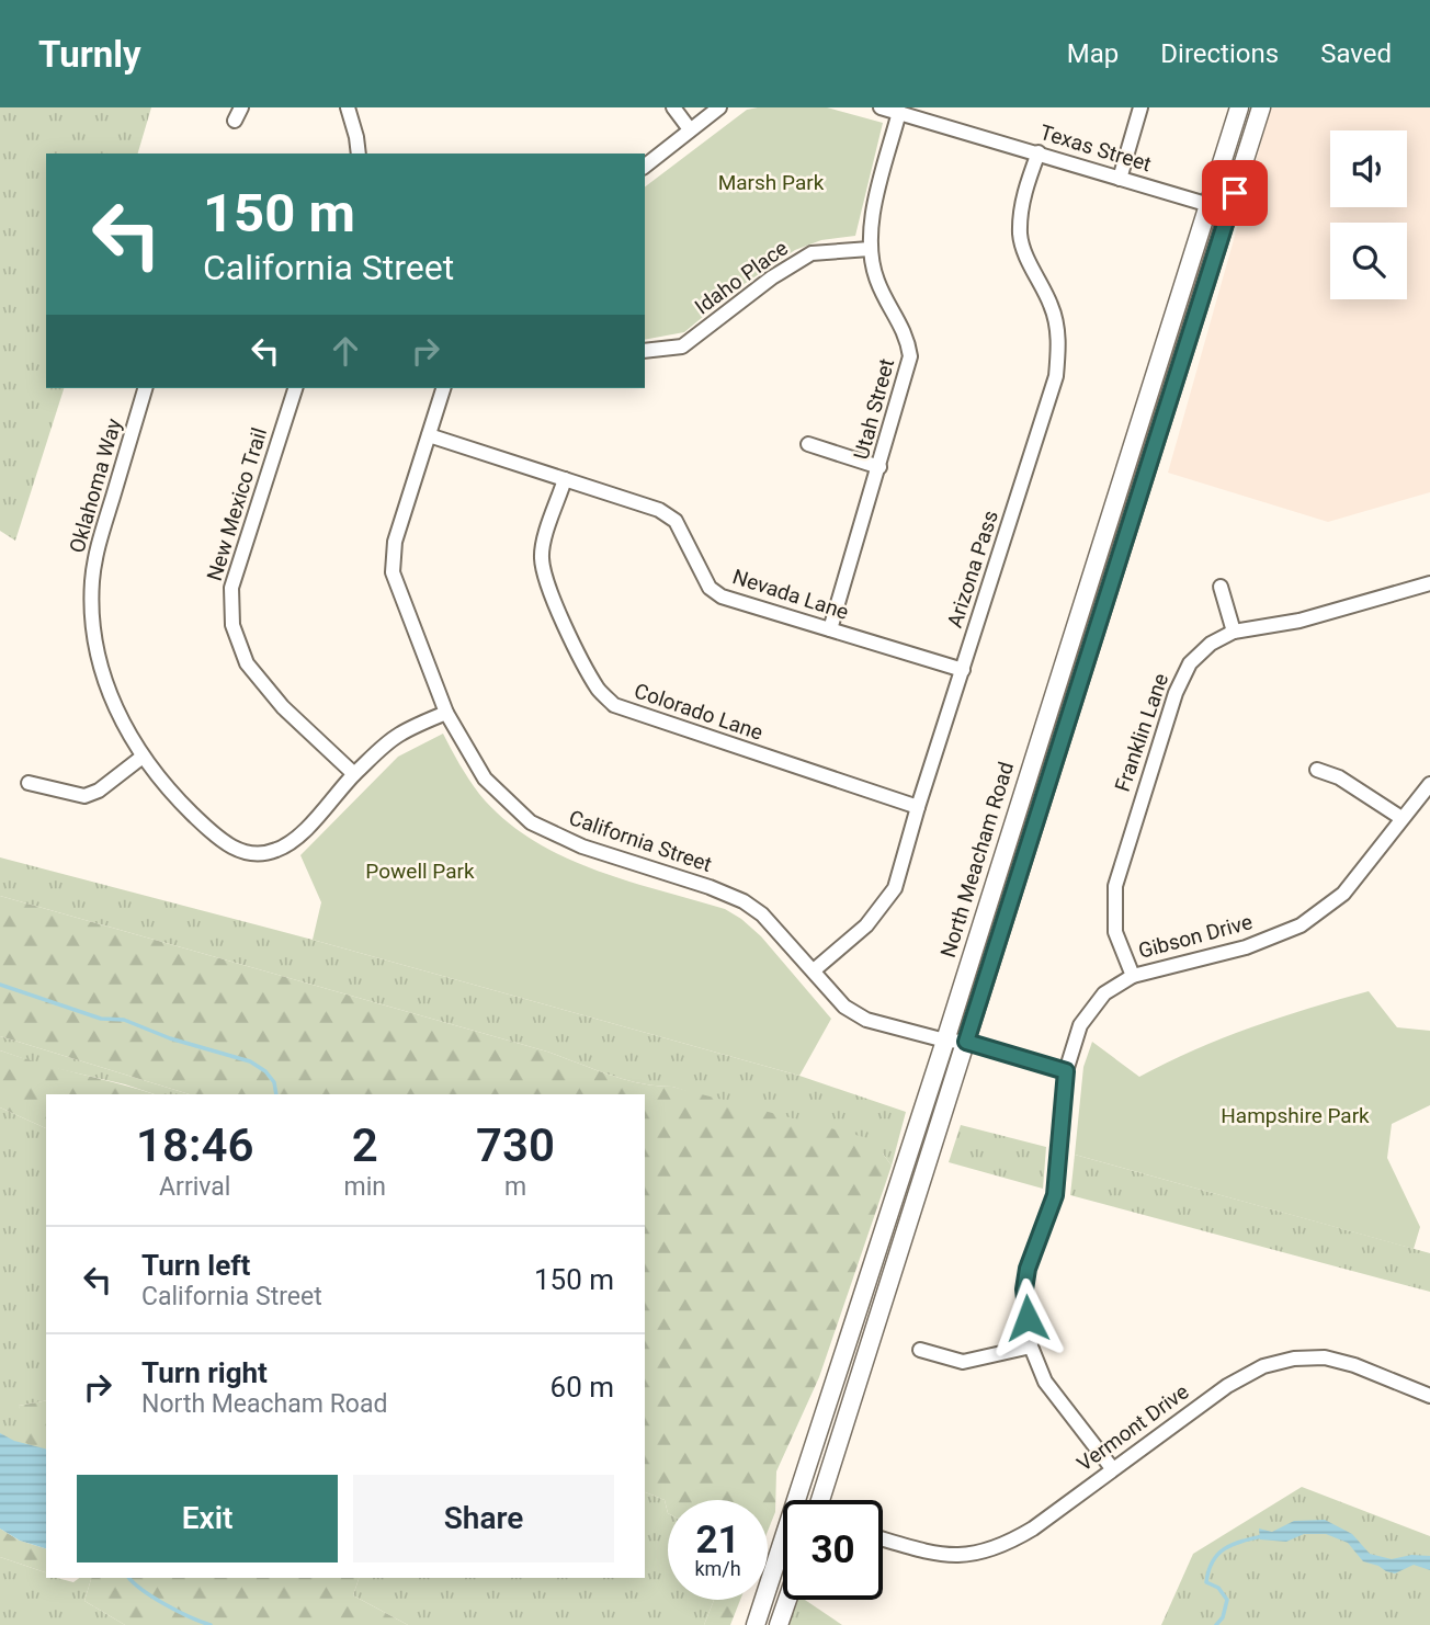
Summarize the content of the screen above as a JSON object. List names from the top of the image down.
{
  "streets": {
    "main road": ["North Meacham Road"],
    "street": [
      "Texas Street",
      "Idaho Place",
      "Utah Street",
      "Oklahoma Way",
      "New Mexico Trail",
      "Arizona Pass",
      "Nevada Lane",
      "Colorado Lane",
      "Franklin Lane",
      "California Street",
      "Gibson Drive",
      "Vermont Drive"
    ]
  },
  "crossings": [
    ["Texas Street", "Utah Street"],
    ["Texas Street", "Arizona Pass"],
    ["Texas Street", "North Meacham Road"],
    ["Idaho Place", "Utah Street"],
    ["Utah Street", "Nevada Lane"],
    ["Oklahoma Way", "New Mexico Trail"],
    ["Arizona Pass", "Nevada Lane"],
    ["Arizona Pass", "Colorado Lane"],
    ["Arizona Pass", "California Street"],
    ["Nevada Lane", "Colorado Lane"],
    ["Nevada Lane", "California Street"],
    ["Franklin Lane", "Gibson Drive"],
    ["California Street", "North Meacham Road"],
    ["California Street", "Gibson Drive"],
    ["Gibson Drive", "Vermont Drive"]
  ],
  "parks": ["Marsh Park", "Powell Park", "Hampshire Park"],
  "page": {
    "header": "Turnly",
    "nav": ["Map", "Directions", "Saved"],
    "turn": ["150 m", "California Street"],
    "eta": [
      "18:46",
      "Arrival",
      "2",
      "min",
      "730",
      "m"
    ],
    "list": [
      {
        "name": "Turn left",
        "note": "California Street",
        "value": "150 m"
      },
      {
        "name": "Turn right",
        "note": "North Meacham Road",
        "value": "60 m"
      }
    ],
    "buttons": ["Exit", "Share"],
    "speed": "21 km/h",
    "limit": "30"
  }
}
